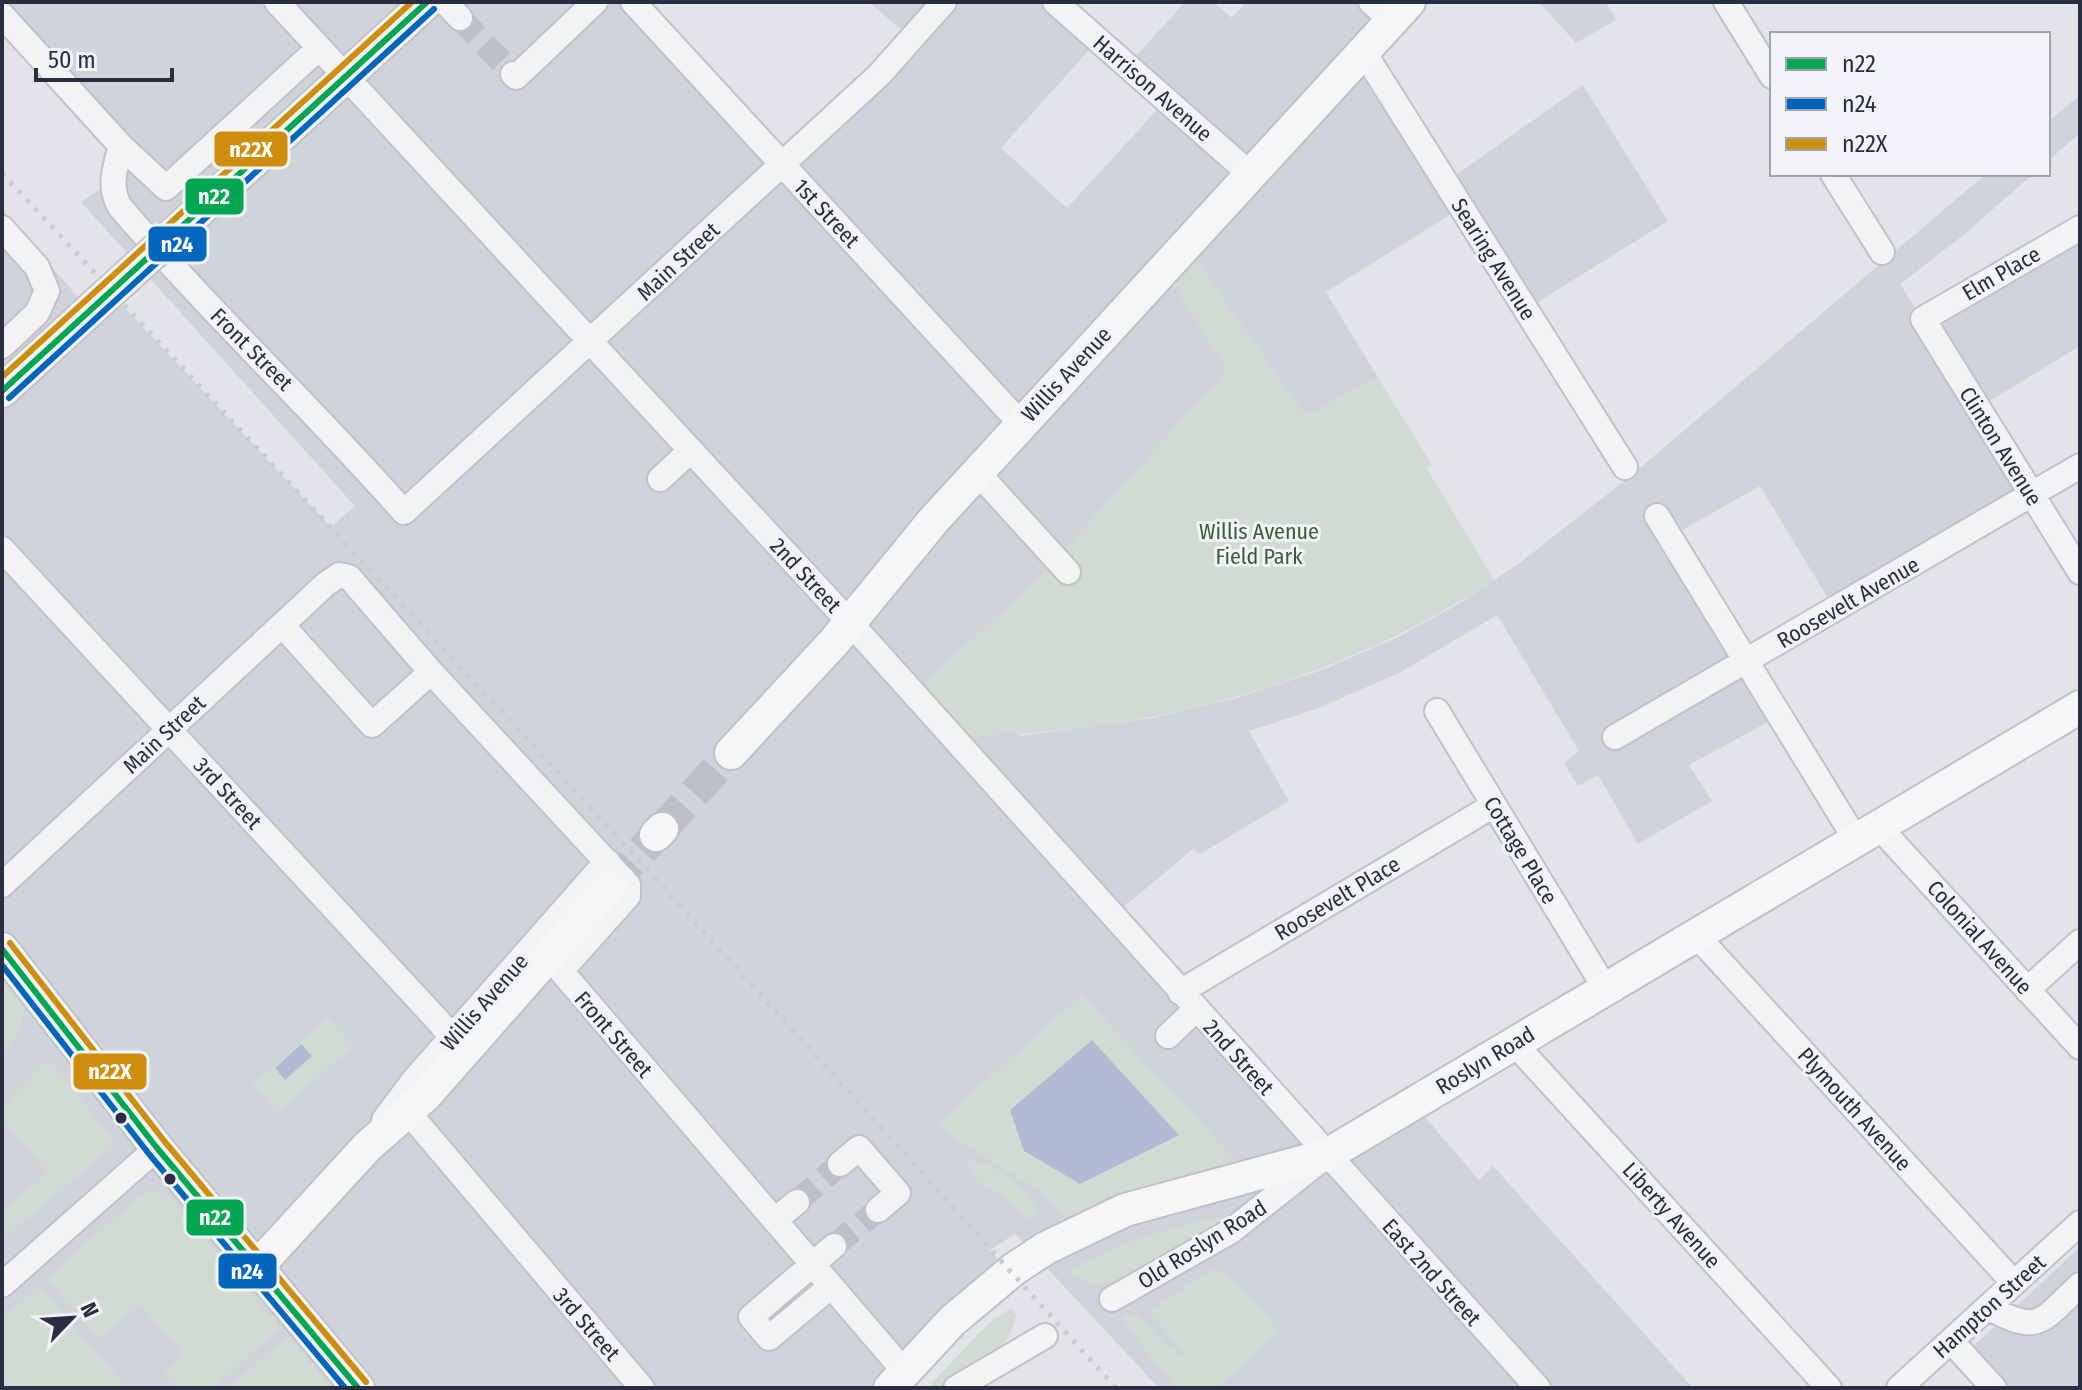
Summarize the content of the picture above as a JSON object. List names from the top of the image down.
{
  "streets": {
    "main road": ["Willis Avenue", "Roslyn Road"],
    "street": [
      "Harrison Avenue",
      "1st Street",
      "Searing Avenue",
      "Main Street",
      "Elm Place",
      "Front Street",
      "Clinton Avenue",
      "2nd Street",
      "Roosevelt Avenue",
      "3rd Street",
      "Cottage Place",
      "Roosevelt Place",
      "Colonial Avenue",
      "Plymouth Avenue",
      "Liberty Avenue",
      "Old Roslyn Road",
      "East 2nd Street",
      "Hampton Street"
    ]
  },
  "crossings": [
    ["Harrison Avenue", "Willis Avenue"],
    ["1st Street", "Main Street"],
    ["1st Street", "Willis Avenue"],
    ["Searing Avenue", "Willis Avenue"],
    ["Main Street", "Front Street"],
    ["Main Street", "2nd Street"],
    ["Main Street", "3rd Street"],
    ["Elm Place", "Clinton Avenue"],
    ["Front Street", "Willis Avenue"],
    ["Front Street", "Roslyn Road"],
    ["Willis Avenue", "2nd Street"],
    ["Willis Avenue", "3rd Street"],
    ["Clinton Avenue", "Roosevelt Avenue"],
    ["2nd Street", "Roosevelt Place"],
    ["2nd Street", "Roslyn Road"],
    ["2nd Street", "Old Roslyn Road"],
    ["2nd Street", "East 2nd Street"],
    ["Cottage Place", "Roosevelt Place"],
    ["Cottage Place", "Roslyn Road"],
    ["Colonial Avenue", "Roslyn Road"],
    ["Roslyn Road", "Plymouth Avenue"],
    ["Roslyn Road", "Liberty Avenue"],
    ["Roslyn Road", "Old Roslyn Road"],
    ["Roslyn Road", "East 2nd Street"],
    ["Plymouth Avenue", "Hampton Street"],
    ["Old Roslyn Road", "East 2nd Street"]
  ],
  "parks": ["Willis Avenue Field Park"],
  "lines": ["transit line n22", "transit line n22X", "transit line n24"],
  "legend": ["n22", "n24", "n22X"],
  "scale_bar": "50 m",
  "north": "top right"
}
